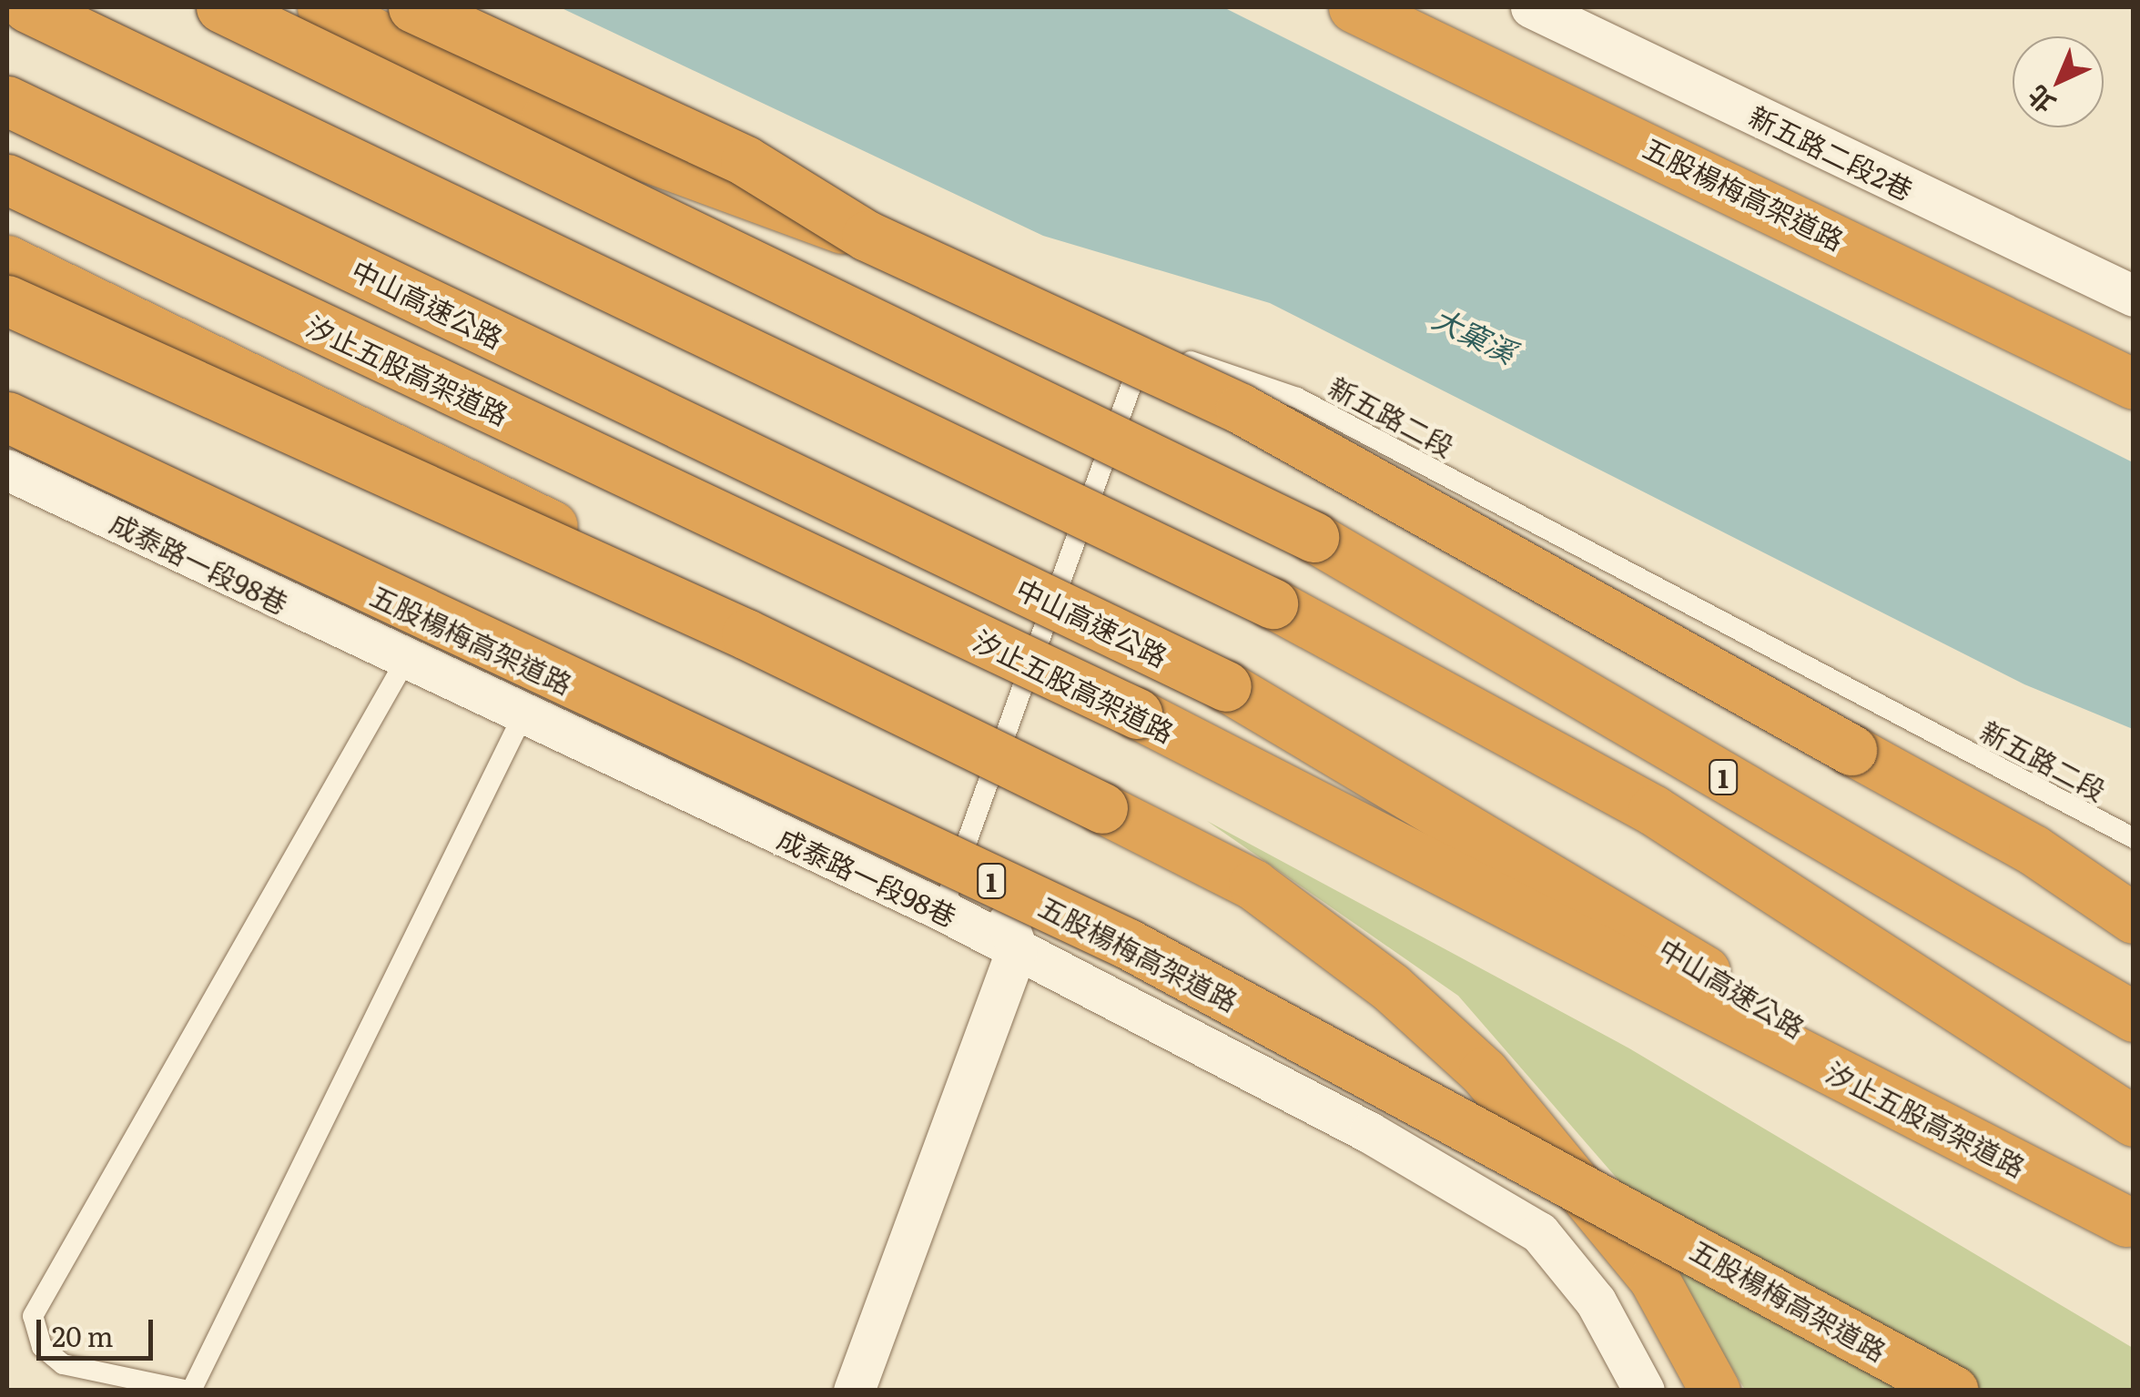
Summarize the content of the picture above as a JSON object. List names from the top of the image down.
{
  "streets": {
    "highway": [
      "五股楊梅高架道路",
      "中山高速公路",
      "汐止五股高架道路",
      "1"
    ],
    "street": ["新五路二段2巷", "成泰路一段98巷"],
    "lane": ["新五路二段"]
  },
  "crossings": [
    ["中山高速公路", "汐止五股高架道路"],
    ["新五路二段", "成泰路一段98巷"]
  ],
  "water": ["大窠溪"],
  "scale_bar": "20 m",
  "north": "bottom left"
}
